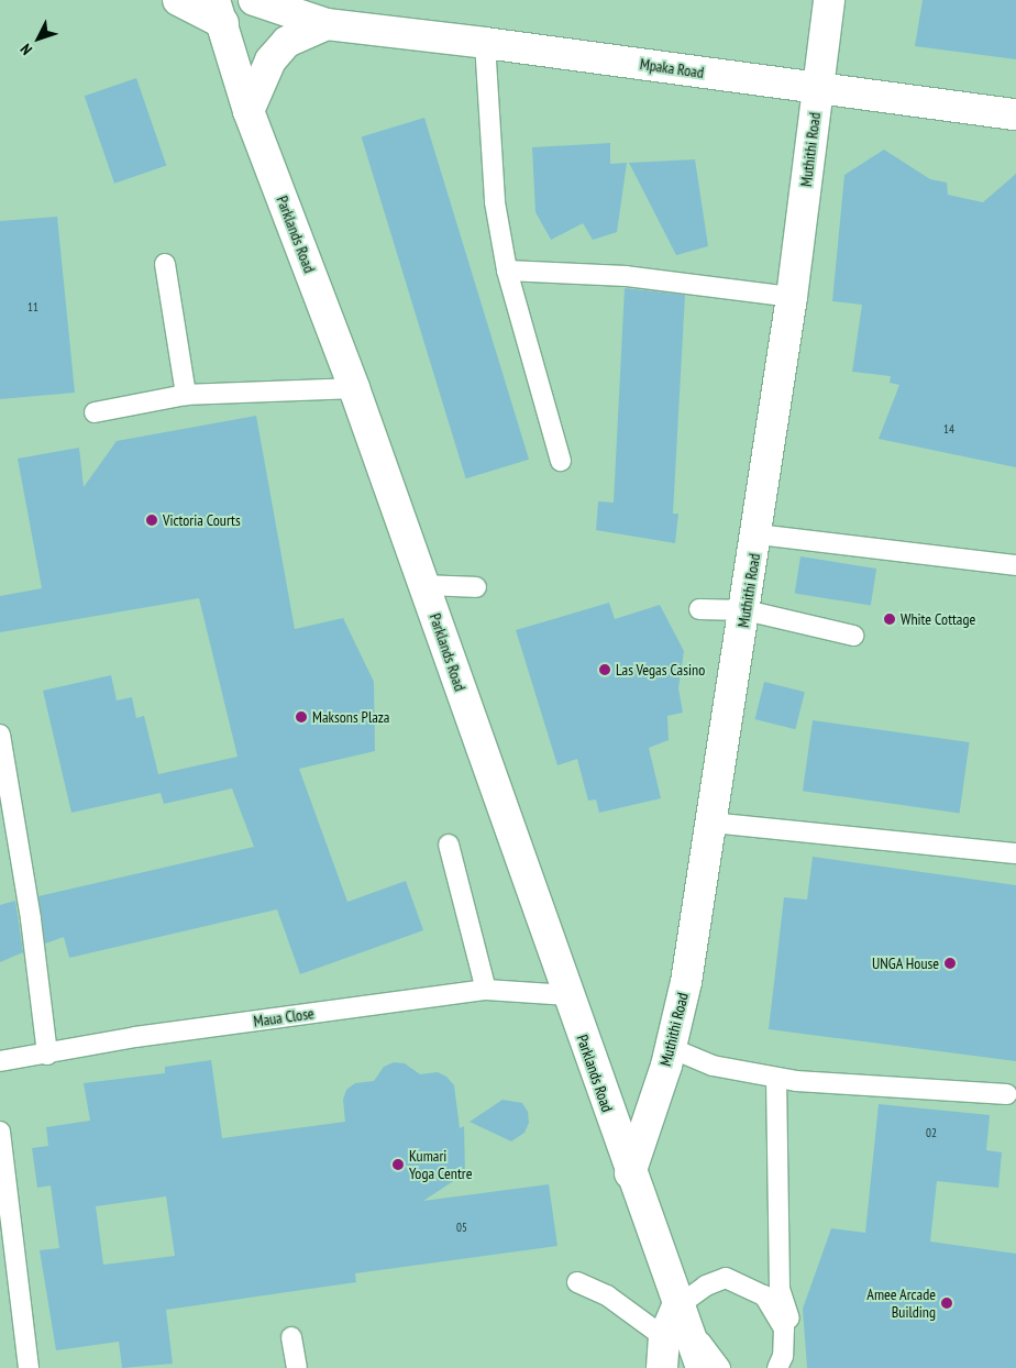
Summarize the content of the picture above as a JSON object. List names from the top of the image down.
{
  "streets": {
    "street": ["Mpaka Road", "Muthithi Road", "Parklands Road"],
    "lane": ["Maua Close"]
  },
  "crossings": [
    ["Mpaka Road", "Muthithi Road"],
    ["Muthithi Road", "Parklands Road"],
    ["Parklands Road", "Maua Close"]
  ],
  "places": [
    "Victoria Courts",
    "White Cottage",
    "Las Vegas Casino",
    "Maksons Plaza",
    "UNGA House",
    "Kumari Yoga Centre",
    "Amee Arcade Building"
  ],
  "house_numbers": [
    "11",
    "14",
    "02",
    "05"
  ],
  "north": "bottom left"
}
